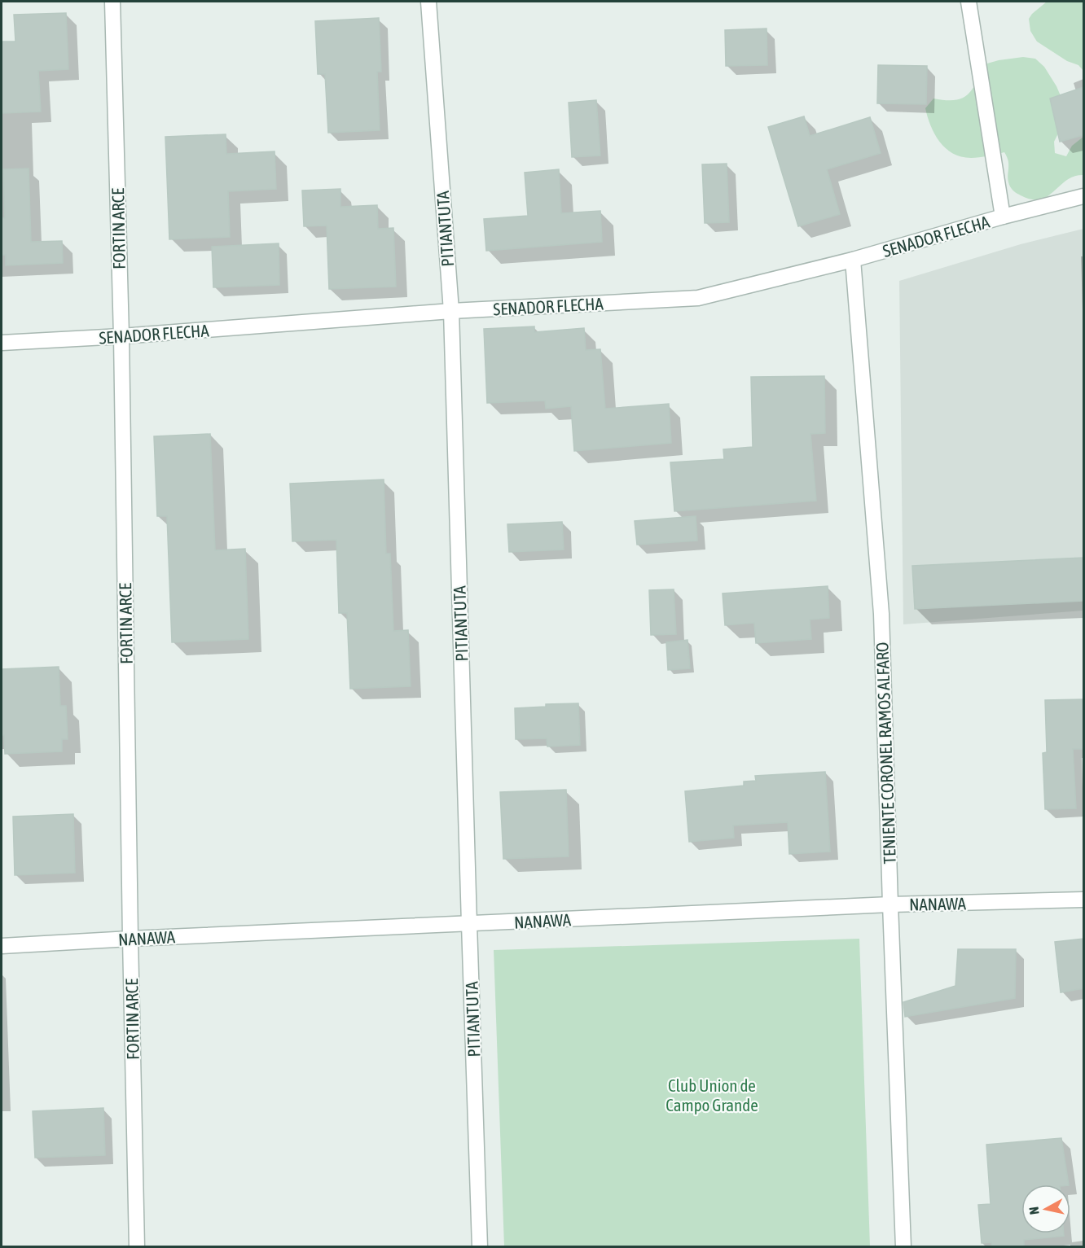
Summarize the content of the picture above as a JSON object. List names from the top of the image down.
{
  "streets": {
    "street": [
      "FORTIN ARCE",
      "PITIANTUTA",
      "SENADOR FLECHA",
      "TENIENTE CORONEL RAMOS ALFARO",
      "NANAWA"
    ]
  },
  "crossings": [
    ["FORTIN ARCE", "SENADOR FLECHA"],
    ["FORTIN ARCE", "NANAWA"],
    ["PITIANTUTA", "SENADOR FLECHA"],
    ["PITIANTUTA", "NANAWA"],
    ["SENADOR FLECHA", "TENIENTE CORONEL RAMOS ALFARO"],
    ["TENIENTE CORONEL RAMOS ALFARO", "NANAWA"]
  ],
  "parks": ["Club Union de Campo Grande"],
  "north": "left"
}
